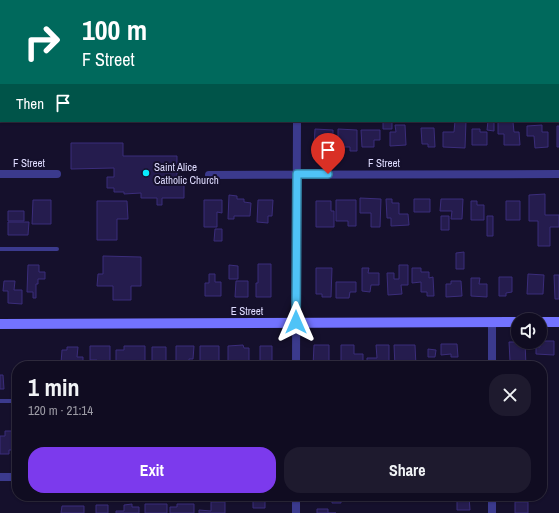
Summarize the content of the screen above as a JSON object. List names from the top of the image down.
{
  "streets": {
    "street": ["F Street", "E Street"]
  },
  "places": ["Saint Alice Catholic Church"],
  "page": {
    "turn": ["100 m", "F Street"],
    "then": "Then",
    "heading": ["1 min", "120 m · 21:14"],
    "buttons": ["Exit", "Share"]
  }
}
